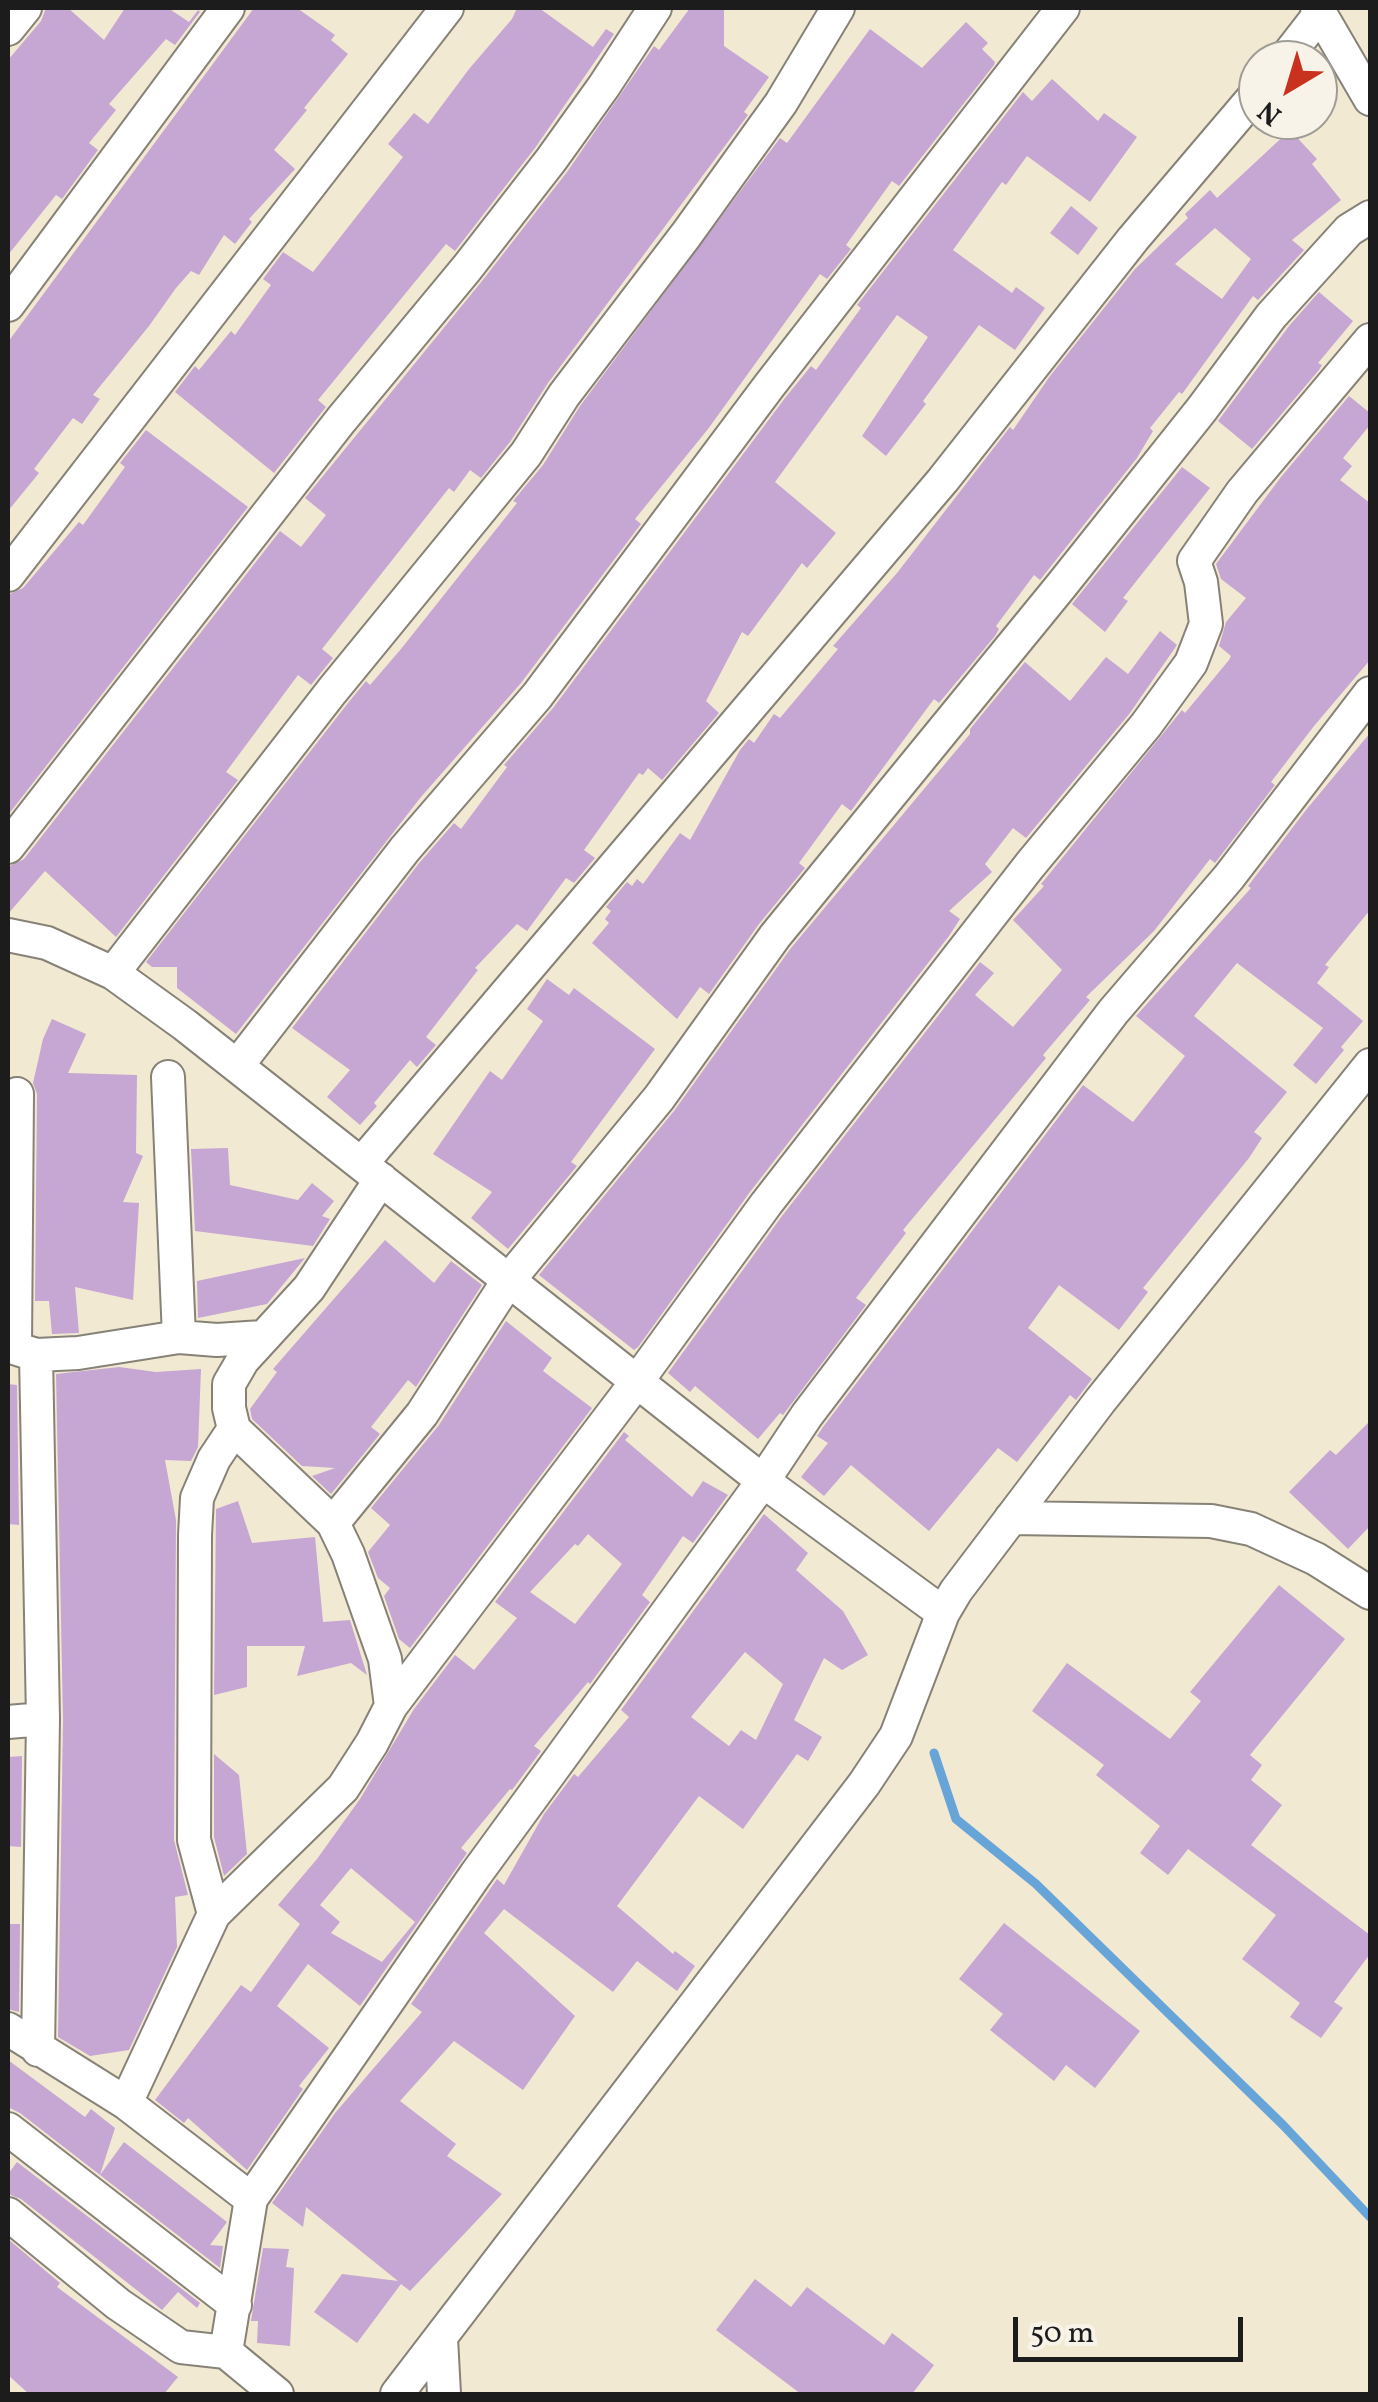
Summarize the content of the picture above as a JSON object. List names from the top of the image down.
{
  "scale_bar": "50 m",
  "north": "bottom left"
}
